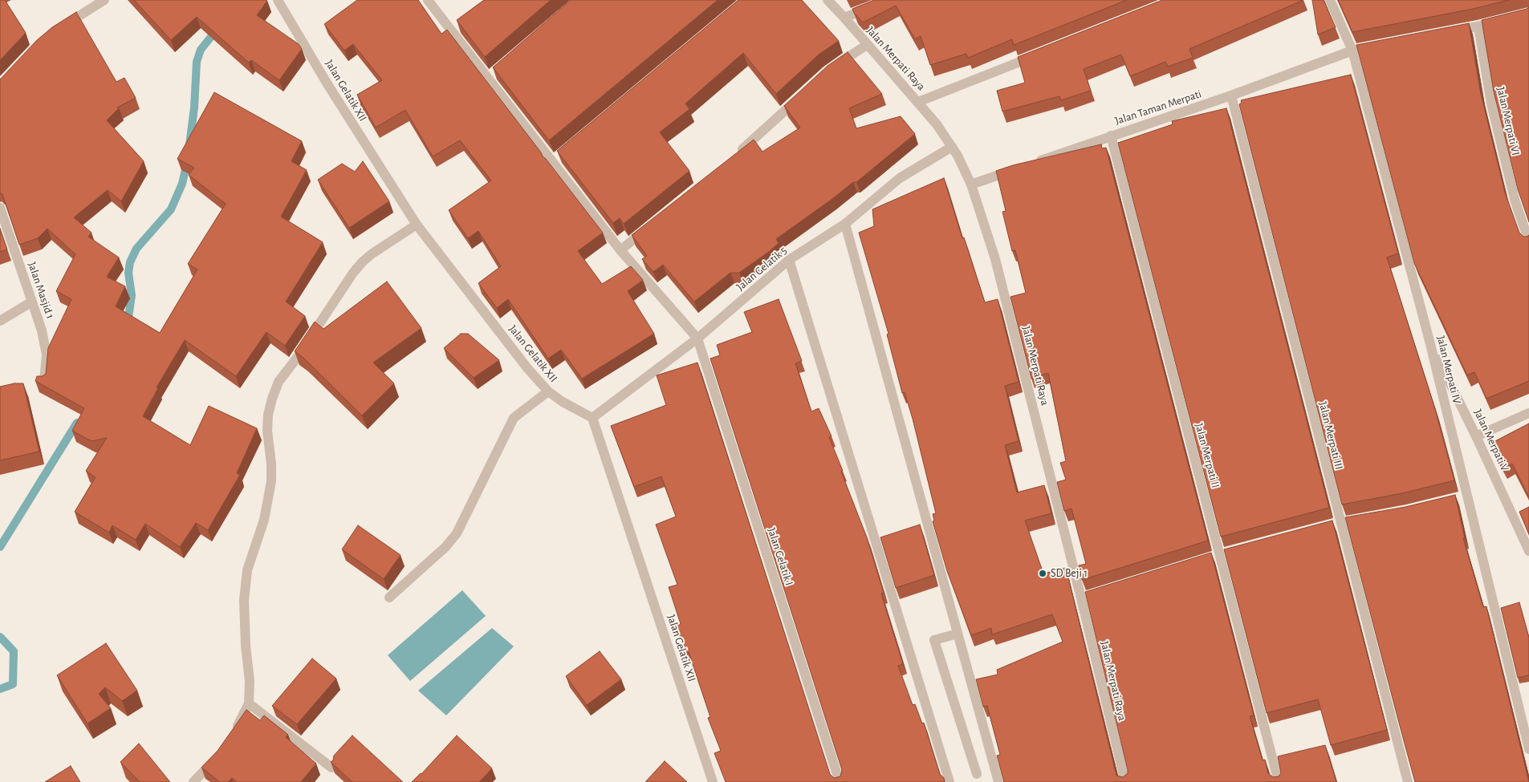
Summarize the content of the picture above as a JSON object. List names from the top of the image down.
{
  "streets": {
    "street": [
      "Jalan Merpati Raya",
      "Jalan Gelatik XII",
      "Jalan Taman Merpati",
      "Jalan Merpati VI",
      "Jalan Gelatik 5",
      "Jalan Masjid 1",
      "Jalan Merpati IV",
      "Jalan Merpati III",
      "Jalan Merpati V",
      "Jalan Merpati II",
      "Jalan Gelatik I"
    ]
  },
  "crossings": [
    ["Jalan Merpati Raya", "Jalan Taman Merpati"],
    ["Jalan Merpati Raya", "Jalan Gelatik 5"],
    ["Jalan Gelatik XII", "Jalan Gelatik 5"],
    ["Jalan Taman Merpati", "Jalan Merpati IV"],
    ["Jalan Taman Merpati", "Jalan Merpati III"],
    ["Jalan Taman Merpati", "Jalan Merpati II"],
    ["Jalan Gelatik 5", "Jalan Gelatik I"],
    ["Jalan Merpati IV", "Jalan Merpati V"]
  ],
  "places": ["SD Beji 1"]
}
